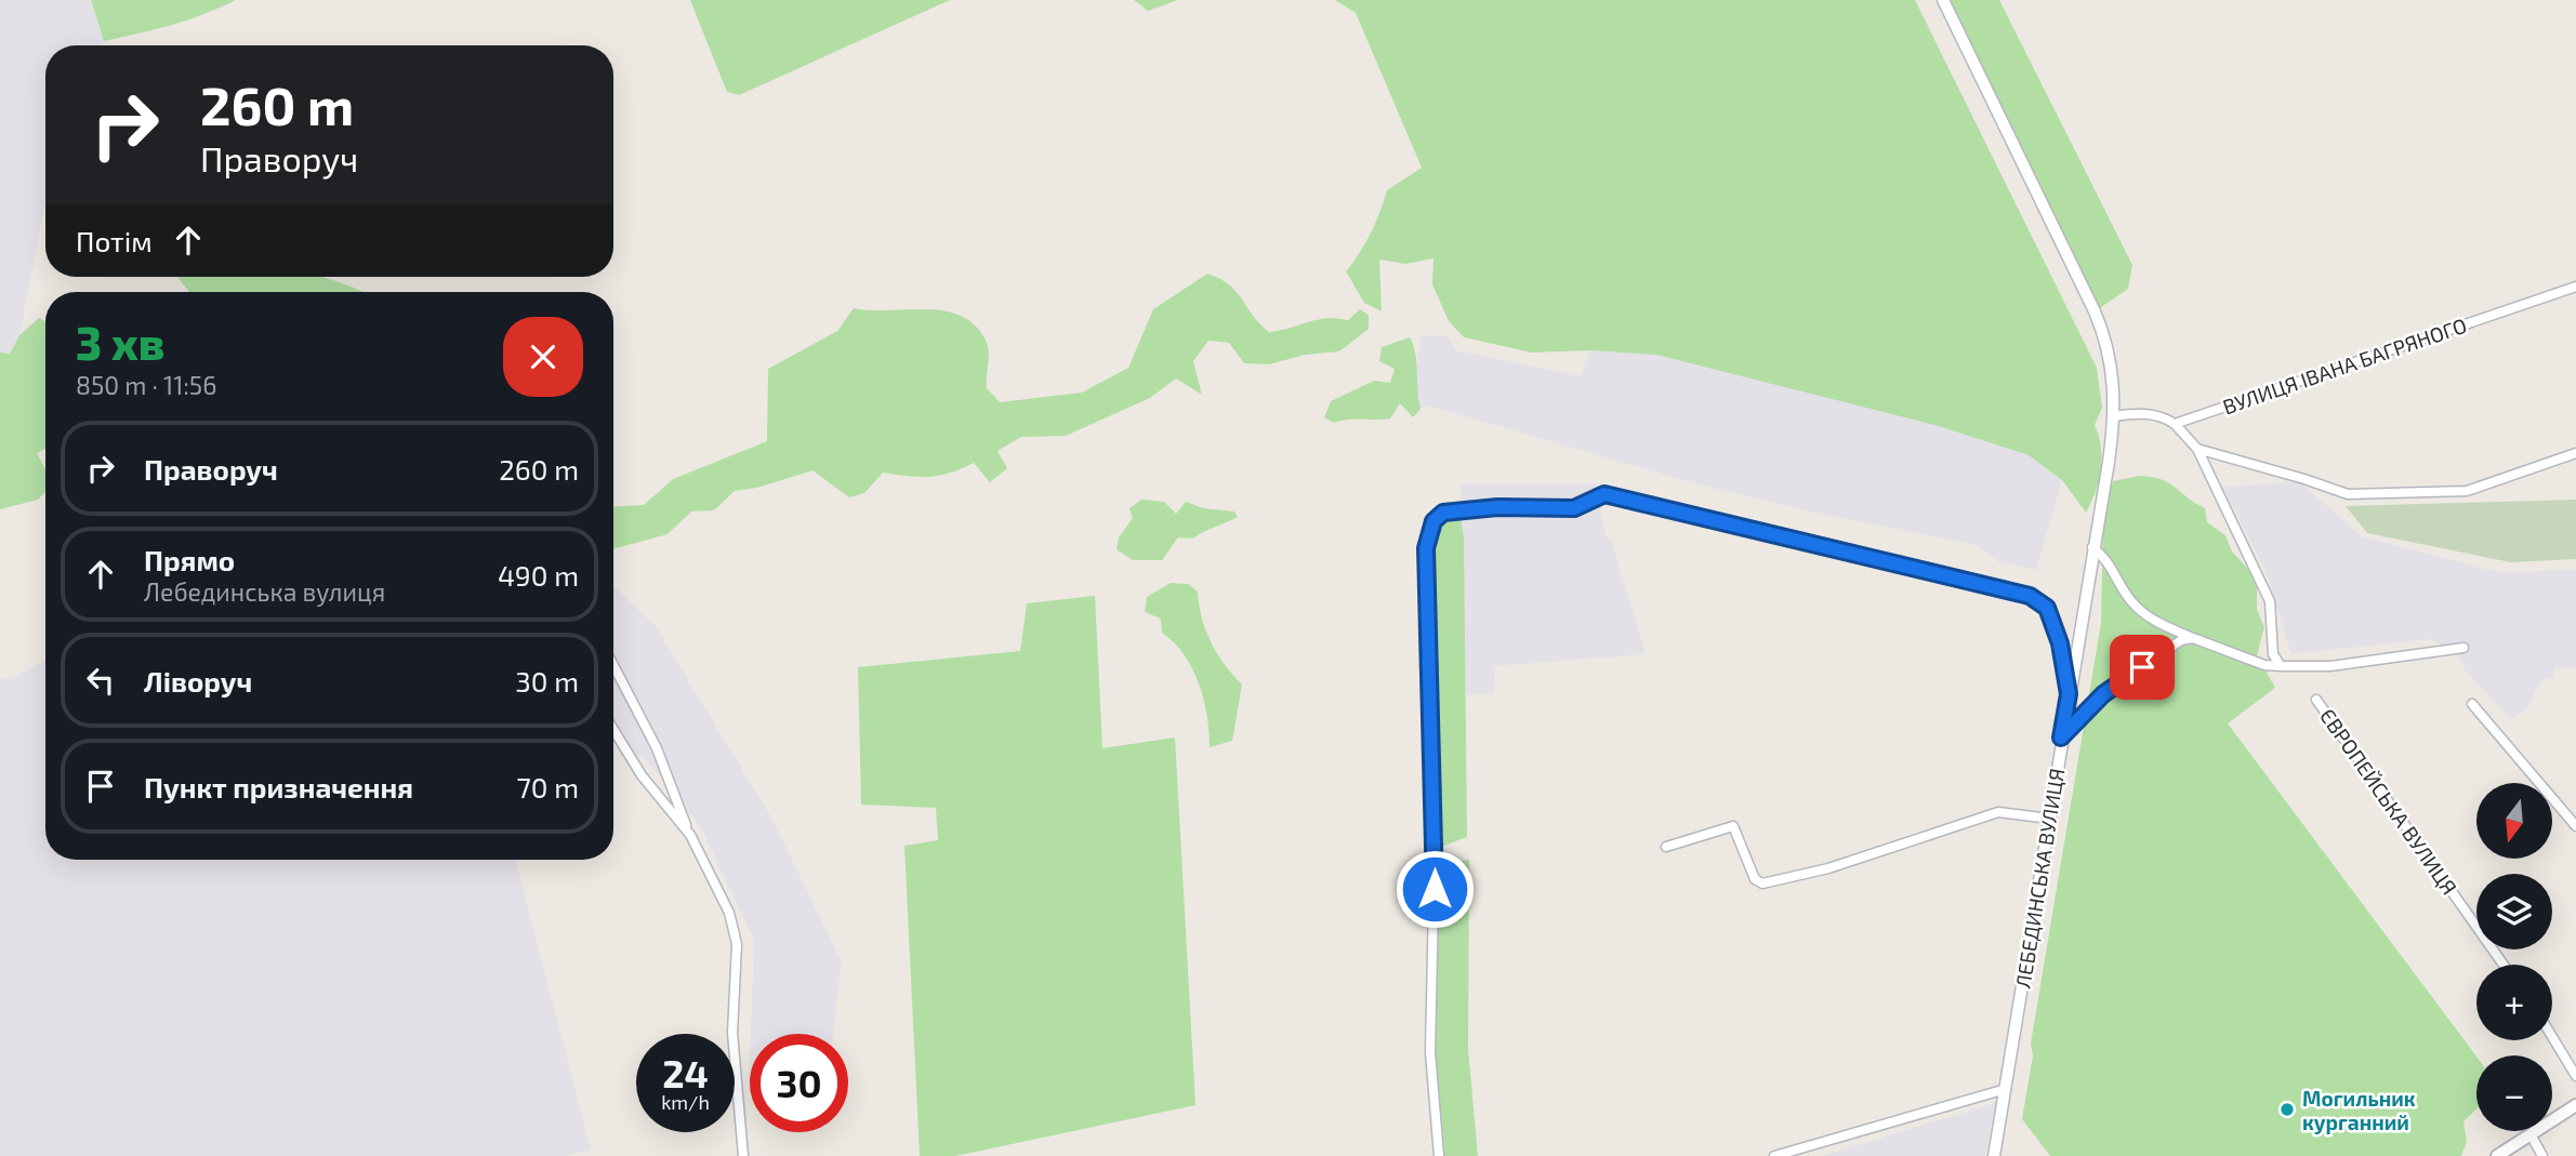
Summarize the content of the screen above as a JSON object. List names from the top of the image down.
{
  "streets": {
    "street": ["ВУЛИЦЯ ІВАНА БАГРЯНОГО", "ЄВРОПЕЙСЬКА ВУЛИЦЯ", "ЛЕБЕДИНСЬКА ВУЛИЦЯ"]
  },
  "places": ["Могильник курганний"],
  "north": "bottom",
  "page": {
    "turn": ["260 m", "Праворуч"],
    "then": "Потім",
    "heading": ["3 хв", "850 m · 11:56"],
    "list": [
      {
        "name": "Праворуч",
        "value": "260 m"
      },
      {
        "name": "Прямо",
        "note": "Лебединська вулиця",
        "value": "490 m"
      },
      {
        "name": "Ліворуч",
        "value": "30 m"
      },
      {
        "name": "Пункт призначення",
        "value": "70 m"
      }
    ],
    "map_buttons": ["+", "−"],
    "speed": "24 km/h",
    "limit": "30"
  }
}
